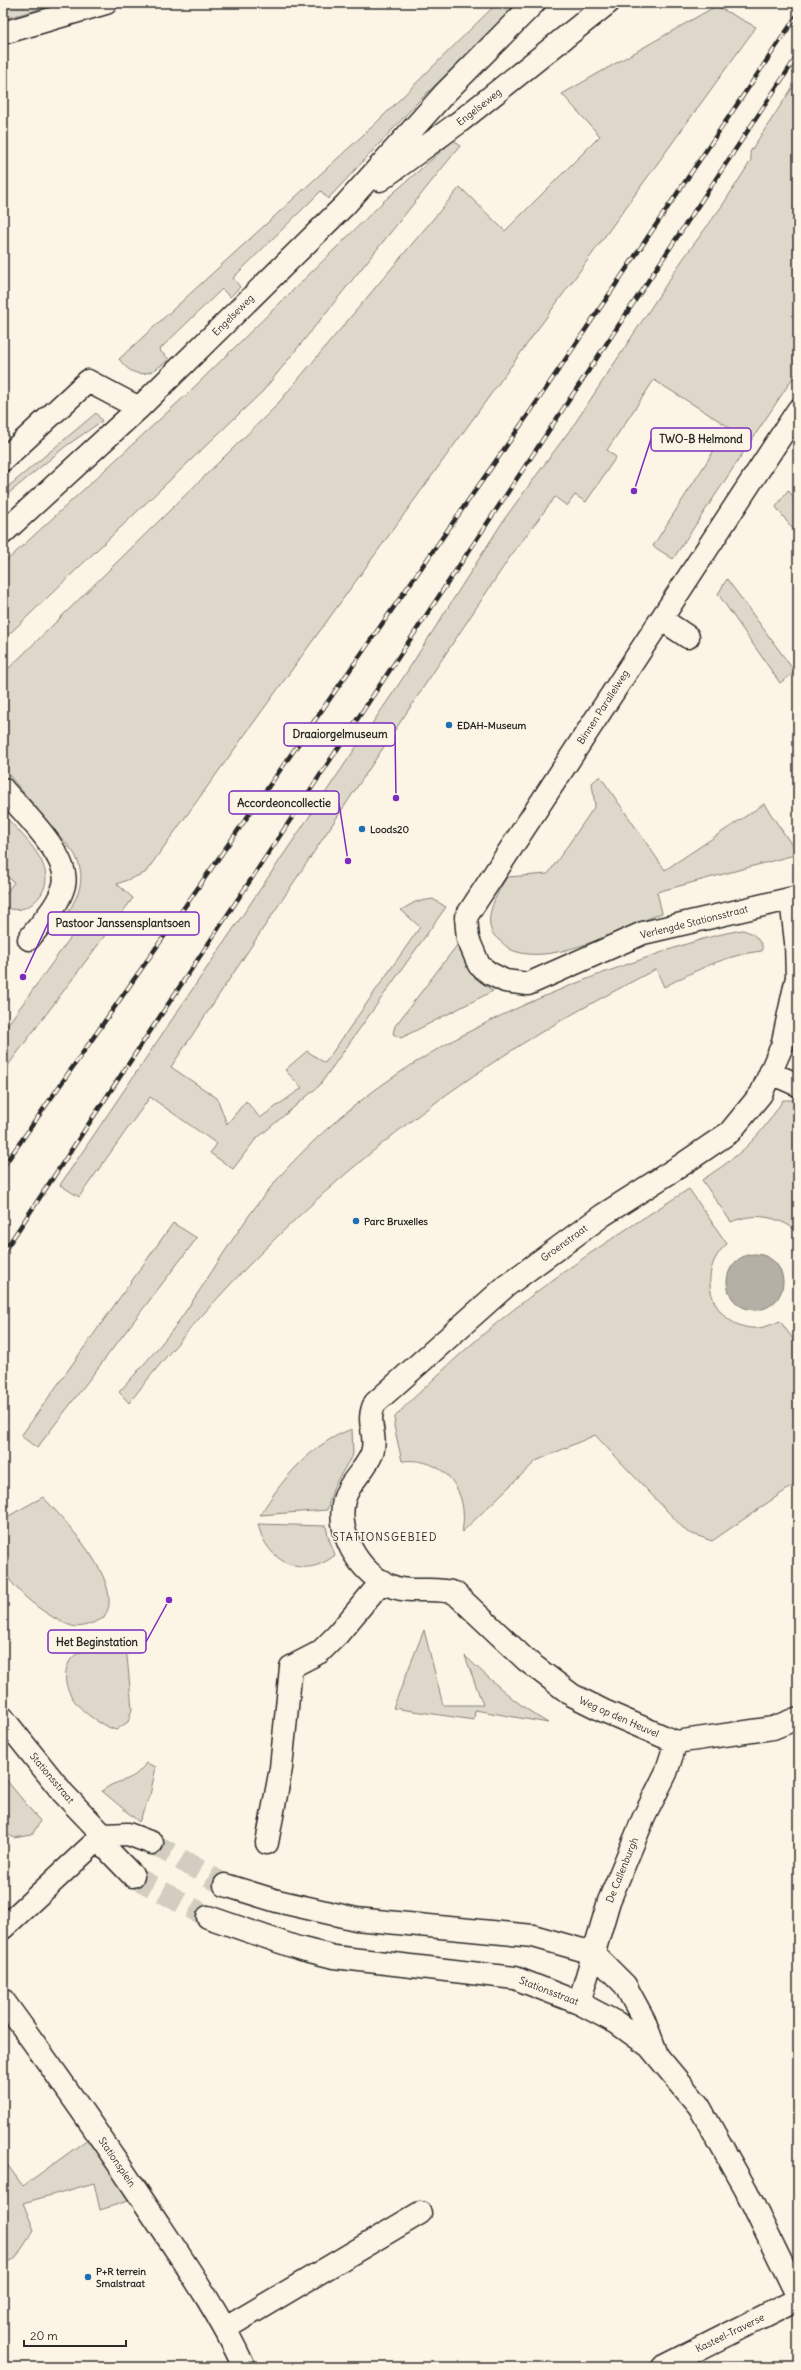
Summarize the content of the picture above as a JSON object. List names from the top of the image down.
{
  "streets": {
    "street": [
      "Engelseweg",
      "Binnen Parallelweg",
      "Verlengde Stationsstraat",
      "Groenstraat",
      "Weg op den Heuvel",
      "Stationsstraat",
      "De Callenburgh",
      "Stationsplein",
      "Kasteel-Traverse"
    ]
  },
  "crossings": [
    ["Binnen Parallelweg", "Verlengde Stationsstraat"],
    ["Verlengde Stationsstraat", "Groenstraat"],
    ["Groenstraat", "Weg op den Heuvel"],
    ["Weg op den Heuvel", "De Callenburgh"],
    ["Stationsstraat", "De Callenburgh"],
    ["Stationsstraat", "Kasteel-Traverse"]
  ],
  "districts": ["STATIONSGEBIED"],
  "places": [
    "TWO-B Helmond",
    "EDAH-Museum",
    "Draaiorgelmuseum",
    "Loods20",
    "Accordeoncollectie",
    "Pastoor Janssensplantsoen",
    "Parc Bruxelles",
    "Het Beginstation",
    "P+R terrein Smalstraat"
  ],
  "scale_bar": "20 m"
}
